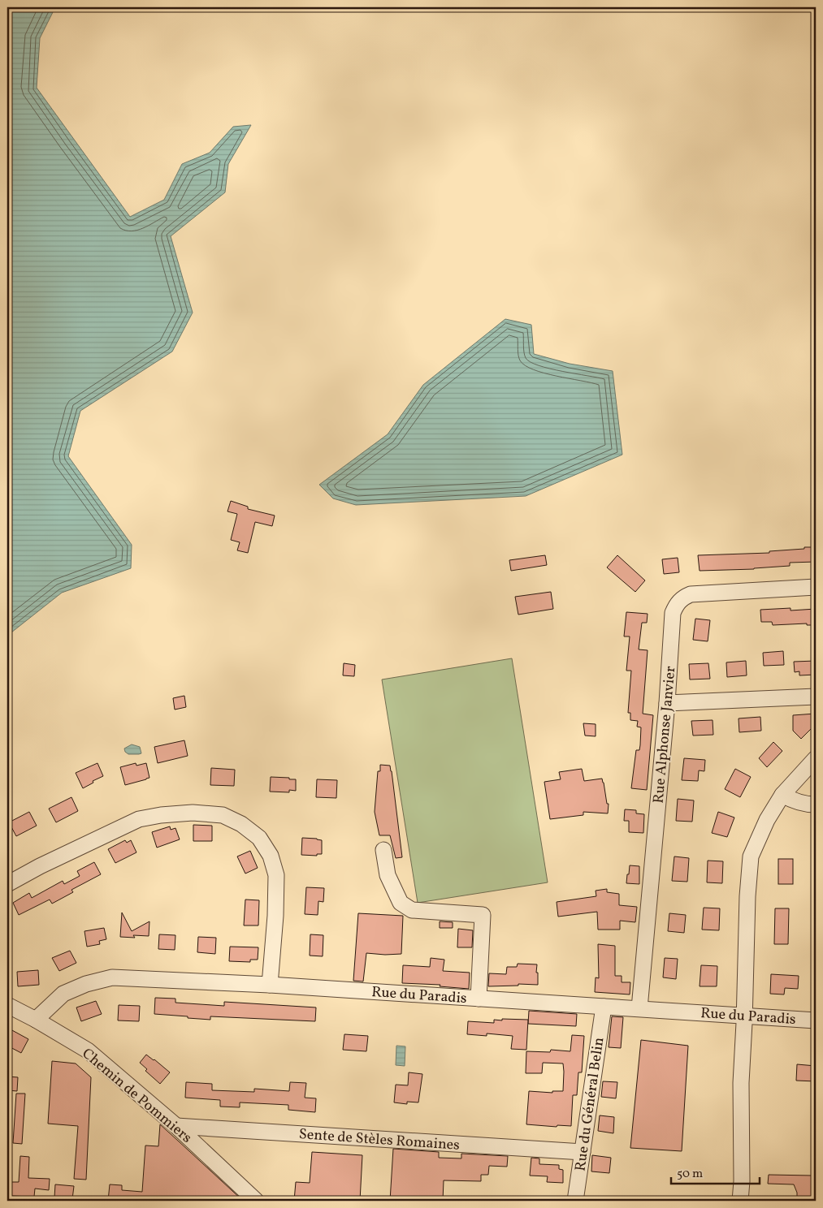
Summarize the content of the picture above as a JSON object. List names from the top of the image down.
{
  "streets": {
    "street": [
      "Rue Alphonse Janvier",
      "Rue du Paradis",
      "Chemin de Pommiers",
      "Rue du Général Belin",
      "Sente de Stèles Romaines"
    ]
  },
  "crossings": [
    ["Rue Alphonse Janvier", "Rue du Paradis"],
    ["Rue du Paradis", "Chemin de Pommiers"],
    ["Rue du Paradis", "Rue du Général Belin"],
    ["Chemin de Pommiers", "Sente de Stèles Romaines"],
    ["Rue du Général Belin", "Sente de Stèles Romaines"]
  ],
  "scale_bar": "50 m"
}
